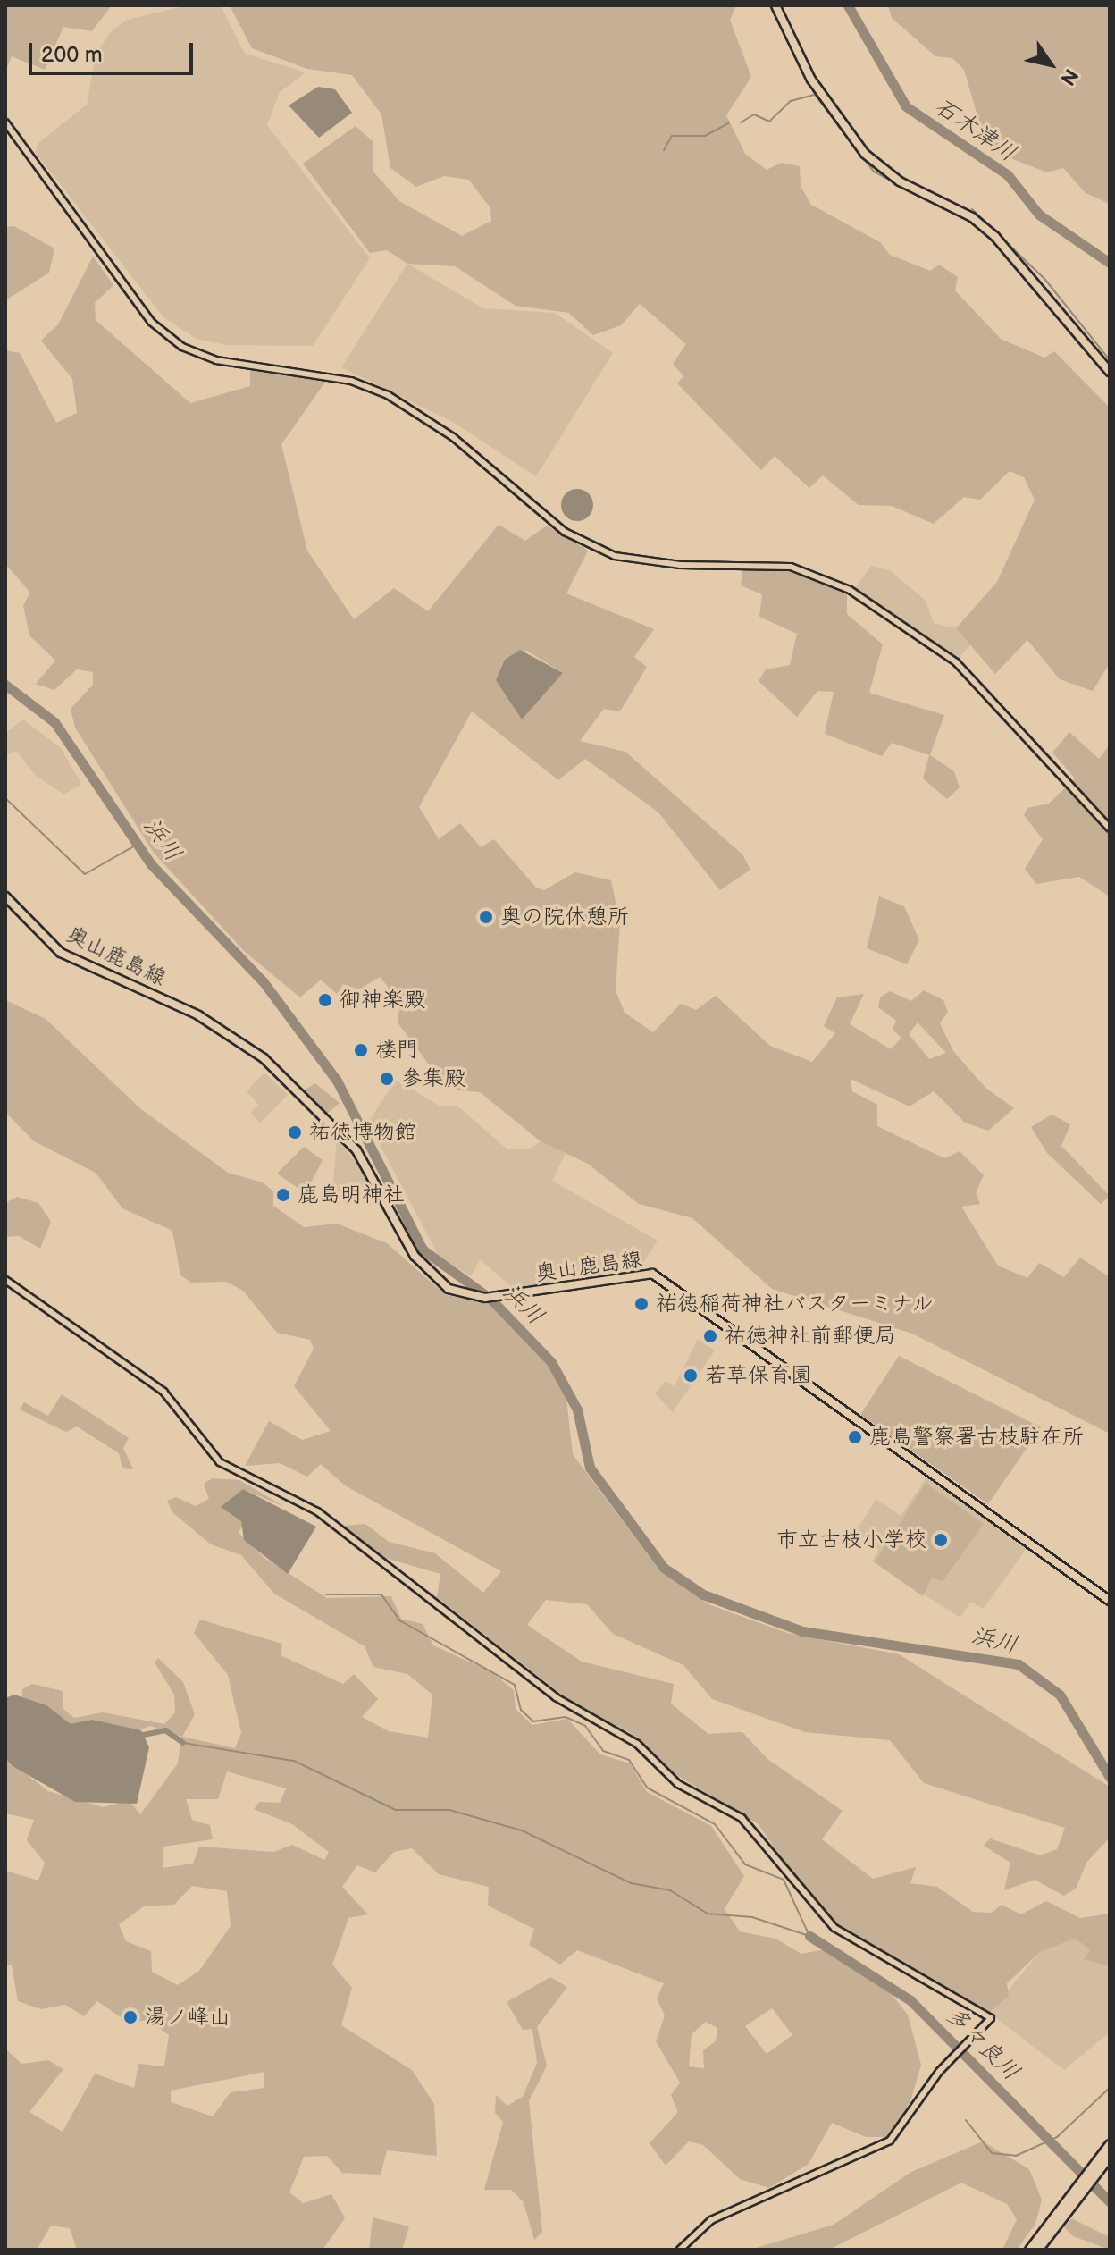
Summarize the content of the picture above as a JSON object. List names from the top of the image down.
{
  "streets": {
    "main road": ["奥山鹿島線"]
  },
  "water": ["石木津川", "浜川", "多々良川"],
  "places": [
    "奥の院休憩所",
    "御神楽殿",
    "楼門",
    "參集殿",
    "祐徳博物館",
    "鹿島明神社",
    "祐徳稲荷神社バスターミナル",
    "祐徳神社前郵便局",
    "若草保育園",
    "鹿島警察署古枝駐在所",
    "市立古枝小学校",
    "湯ノ峰山"
  ],
  "scale_bar": "200 m",
  "north": "bottom right"
}
